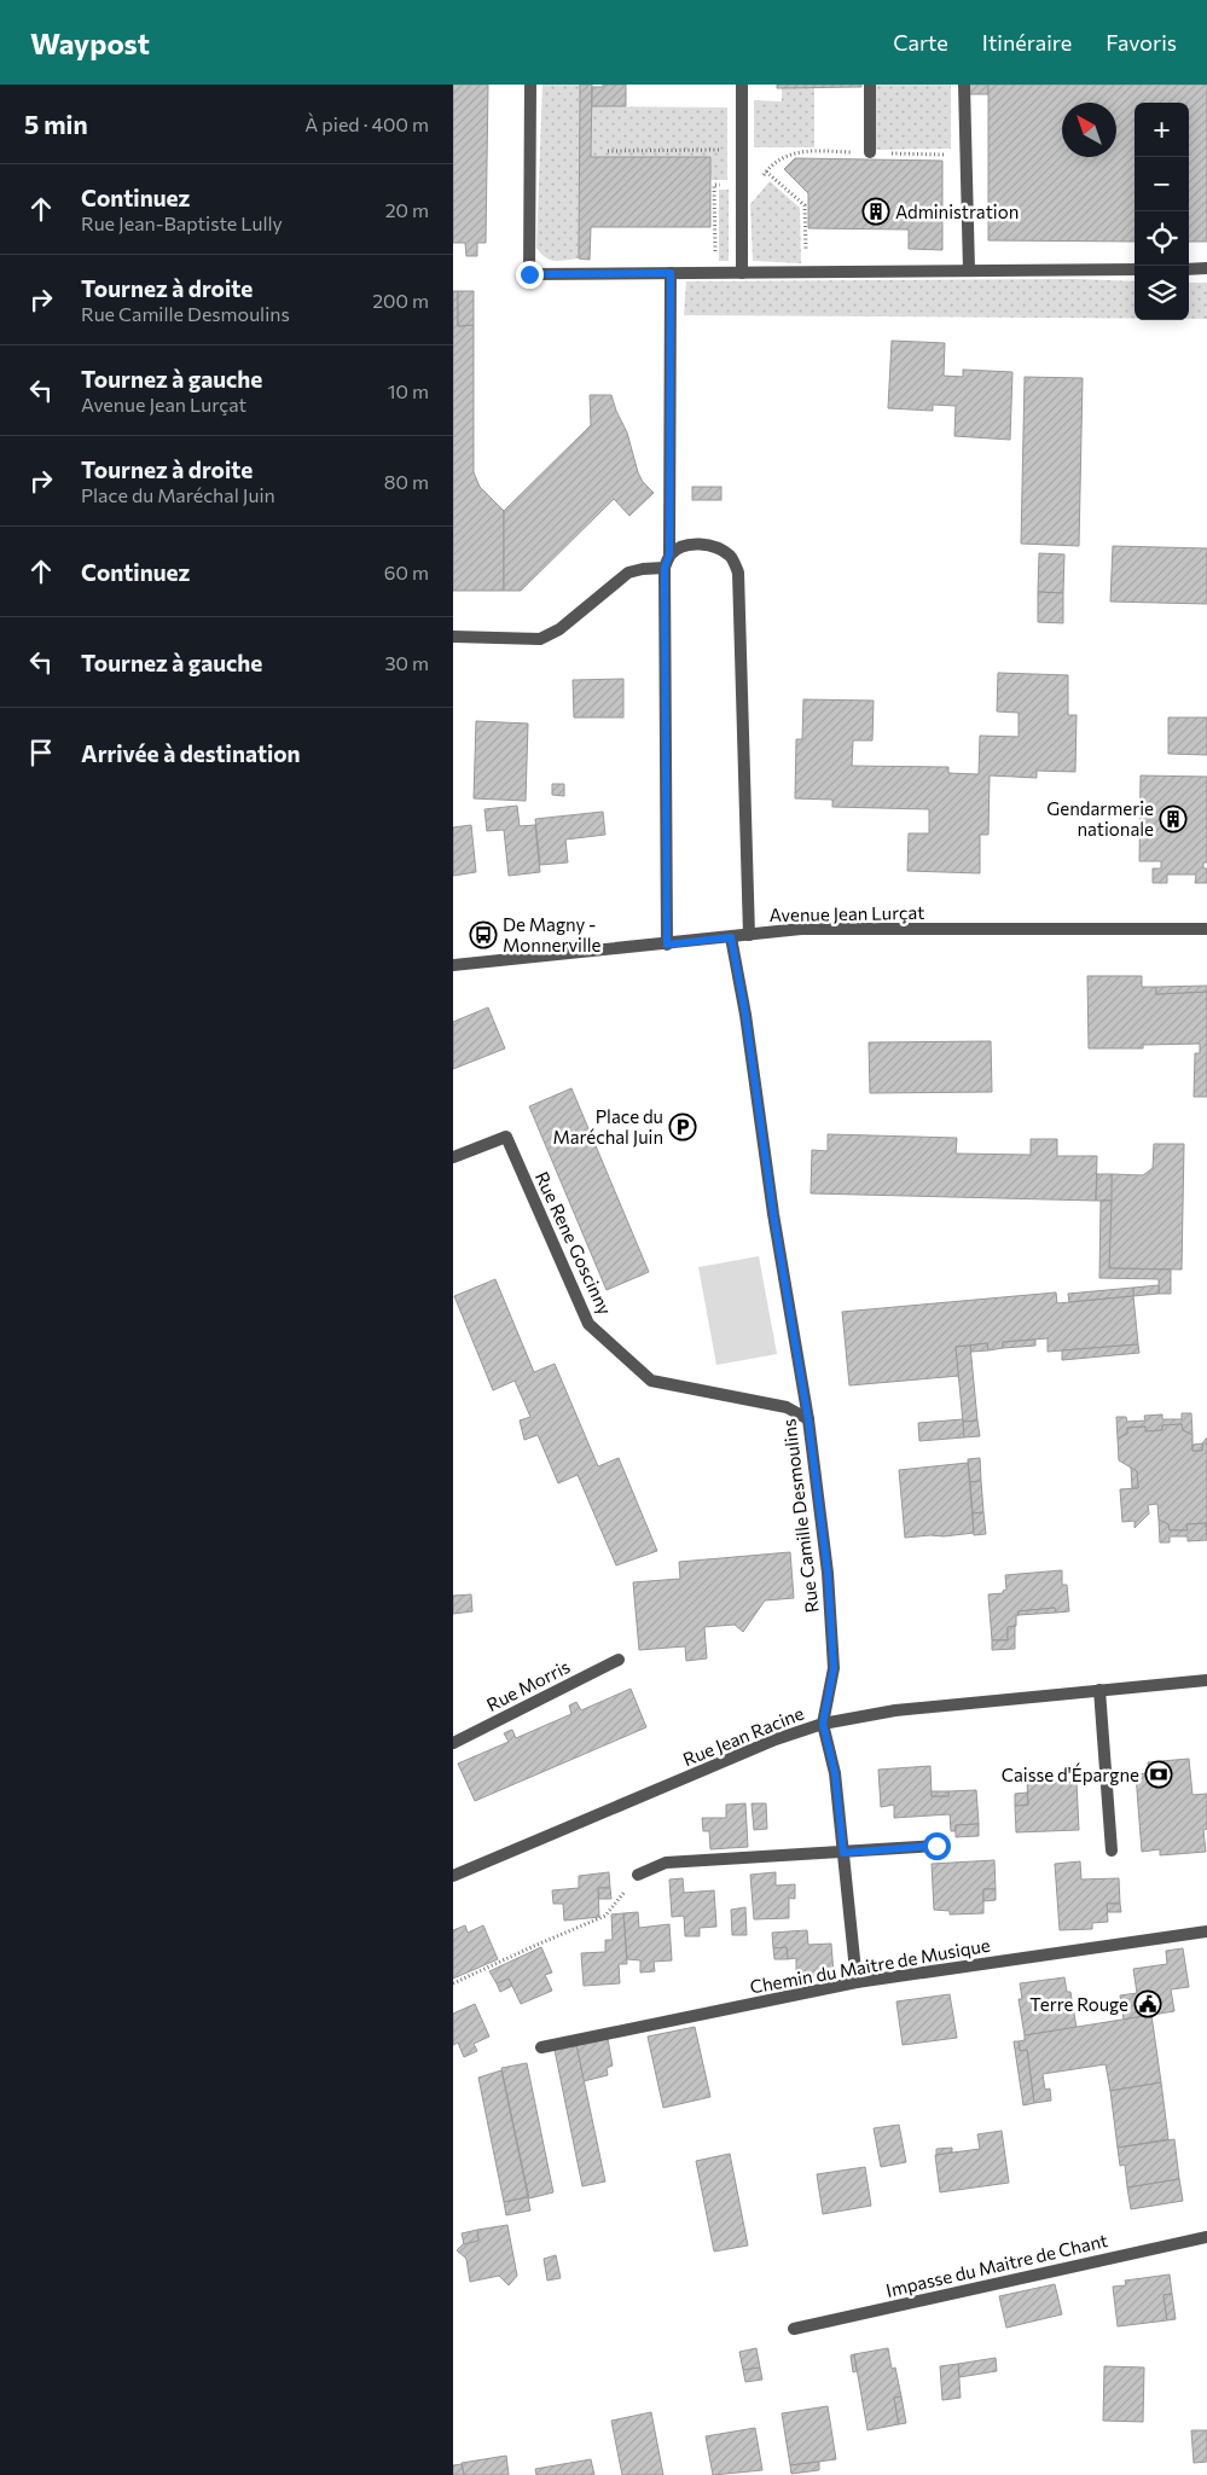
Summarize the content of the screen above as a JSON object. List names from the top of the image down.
{
  "streets": {
    "street": [
      "Avenue Jean Lurçat",
      "Rue Rene Goscinny",
      "Rue Camille Desmoulins",
      "Rue Morris",
      "Rue Jean Racine",
      "Chemin du Maitre de Musique",
      "Impasse du Maitre de Chant"
    ]
  },
  "crossings": [
    ["Avenue Jean Lurçat", "Rue Camille Desmoulins"],
    ["Rue Rene Goscinny", "Rue Camille Desmoulins"],
    ["Rue Camille Desmoulins", "Rue Jean Racine"],
    ["Rue Camille Desmoulins", "Chemin du Maitre de Musique"]
  ],
  "places": {
    "building": ["Administration", "Gendarmerie nationale"],
    "bus stop": ["De Magny - Monnerville"],
    "parking": ["Place du Maréchal Juin"],
    "bank": ["Caisse d'Épargne"],
    "public building": ["Terre Rouge"]
  },
  "north": "top left",
  "page": {
    "header": "Waypost",
    "nav": ["Carte", "Itinéraire", "Favoris"],
    "heading": ["5 min", "À pied · 400 m"],
    "map_buttons": ["+", "−"],
    "list": [
      ["Continuez", "Rue Jean-Baptiste Lully", "20 m"],
      ["Tournez à droite", "Rue Camille Desmoulins", "200 m"],
      ["Tournez à gauche", "Avenue Jean Lurçat", "10 m"],
      ["Tournez à droite", "Place du Maréchal Juin", "80 m"],
      ["Continuez", "60 m"],
      ["Tournez à gauche", "30 m"],
      "Arrivée à destination"
    ]
  }
}
